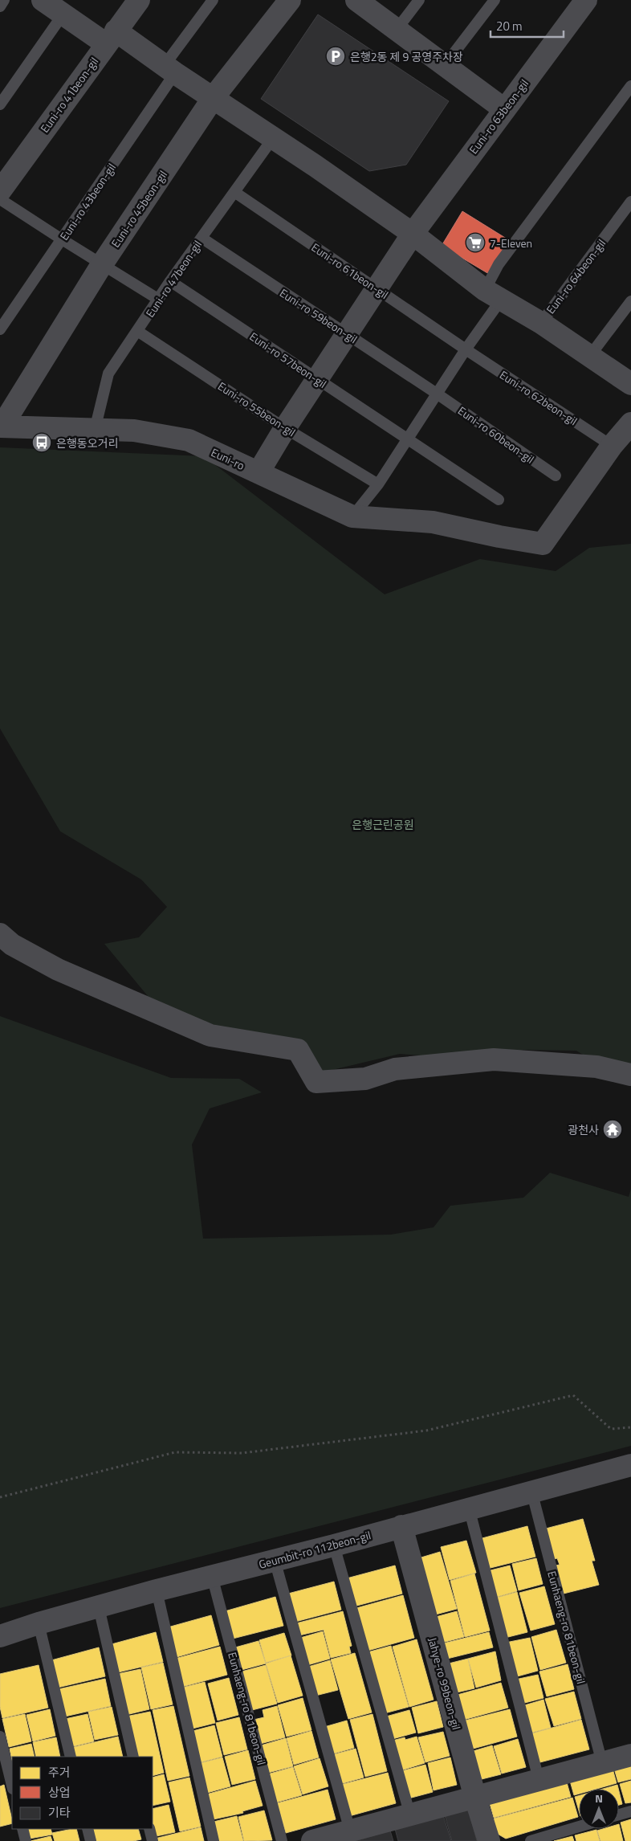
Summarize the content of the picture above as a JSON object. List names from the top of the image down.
{
  "streets": {
    "street": [
      "Euni-ro 41beon-gil",
      "Euni-ro 63beon-gil",
      "Euni-ro 45beon-gil",
      "Euni-ro 64beon-gil",
      "Euni-ro",
      "Geumbit-ro 112beon-gil",
      "Jahye-ro 99beon-gil"
    ],
    "lane": [
      "Euni-ro 43beon-gil",
      "Euni-ro 61beon-gil",
      "Euni-ro 47beon-gil",
      "Euni-ro 59beon-gil",
      "Euni-ro 57beon-gil",
      "Euni-ro 62beon-gil",
      "Euni-ro 55beon-gil",
      "Euni-ro 60beon-gil",
      "Eunhaeng-ro 81beon-gil"
    ]
  },
  "crossings": [
    ["Euni-ro 63beon-gil", "Euni-ro 61beon-gil"],
    ["Euni-ro 63beon-gil", "Euni-ro 59beon-gil"],
    ["Euni-ro 63beon-gil", "Euni-ro 57beon-gil"],
    ["Euni-ro 63beon-gil", "Euni-ro 55beon-gil"],
    ["Euni-ro 63beon-gil", "Euni-ro"],
    ["Euni-ro 45beon-gil", "Euni-ro"],
    ["Euni-ro 61beon-gil", "Euni-ro 47beon-gil"],
    ["Euni-ro 61beon-gil", "Euni-ro 62beon-gil"],
    ["Euni-ro 47beon-gil", "Euni-ro 59beon-gil"],
    ["Euni-ro 47beon-gil", "Euni-ro 57beon-gil"],
    ["Euni-ro 47beon-gil", "Euni-ro 55beon-gil"],
    ["Euni-ro 47beon-gil", "Euni-ro"],
    ["Euni-ro 59beon-gil", "Euni-ro 60beon-gil"],
    ["Geumbit-ro 112beon-gil", "Eunhaeng-ro 81beon-gil"],
    ["Geumbit-ro 112beon-gil", "Jahye-ro 99beon-gil"]
  ],
  "parks": ["은행근린공원"],
  "places": {
    "parking": ["은행2동 제 9 공영주차장"],
    "supermarket": ["7-Eleven"],
    "bus stop": ["은행동오거리"],
    "temple": ["광천사"]
  },
  "legend": ["주거", "상업", "기타"],
  "scale_bar": "20 m",
  "north": "top"
}
